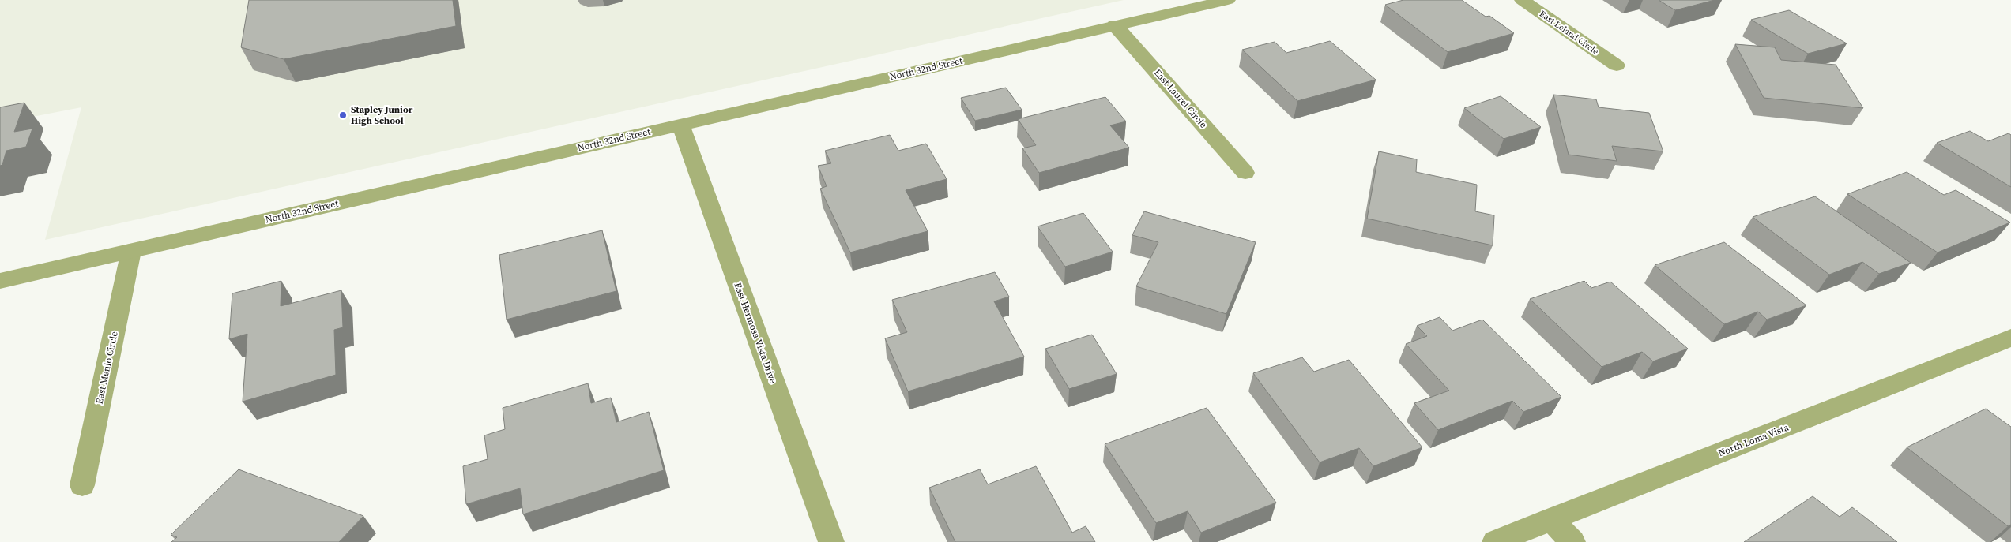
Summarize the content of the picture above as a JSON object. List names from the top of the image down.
{
  "streets": {
    "street": [
      "East Leland Circle",
      "North 32nd Street",
      "East Laurel Circle",
      "East Hermosa Vista Drive",
      "East Menlo Circle",
      "North Loma Vista"
    ]
  },
  "crossings": [
    ["North 32nd Street", "East Laurel Circle"],
    ["North 32nd Street", "East Hermosa Vista Drive"],
    ["North 32nd Street", "East Menlo Circle"]
  ],
  "places": ["Stapley Junior High School"]
}
